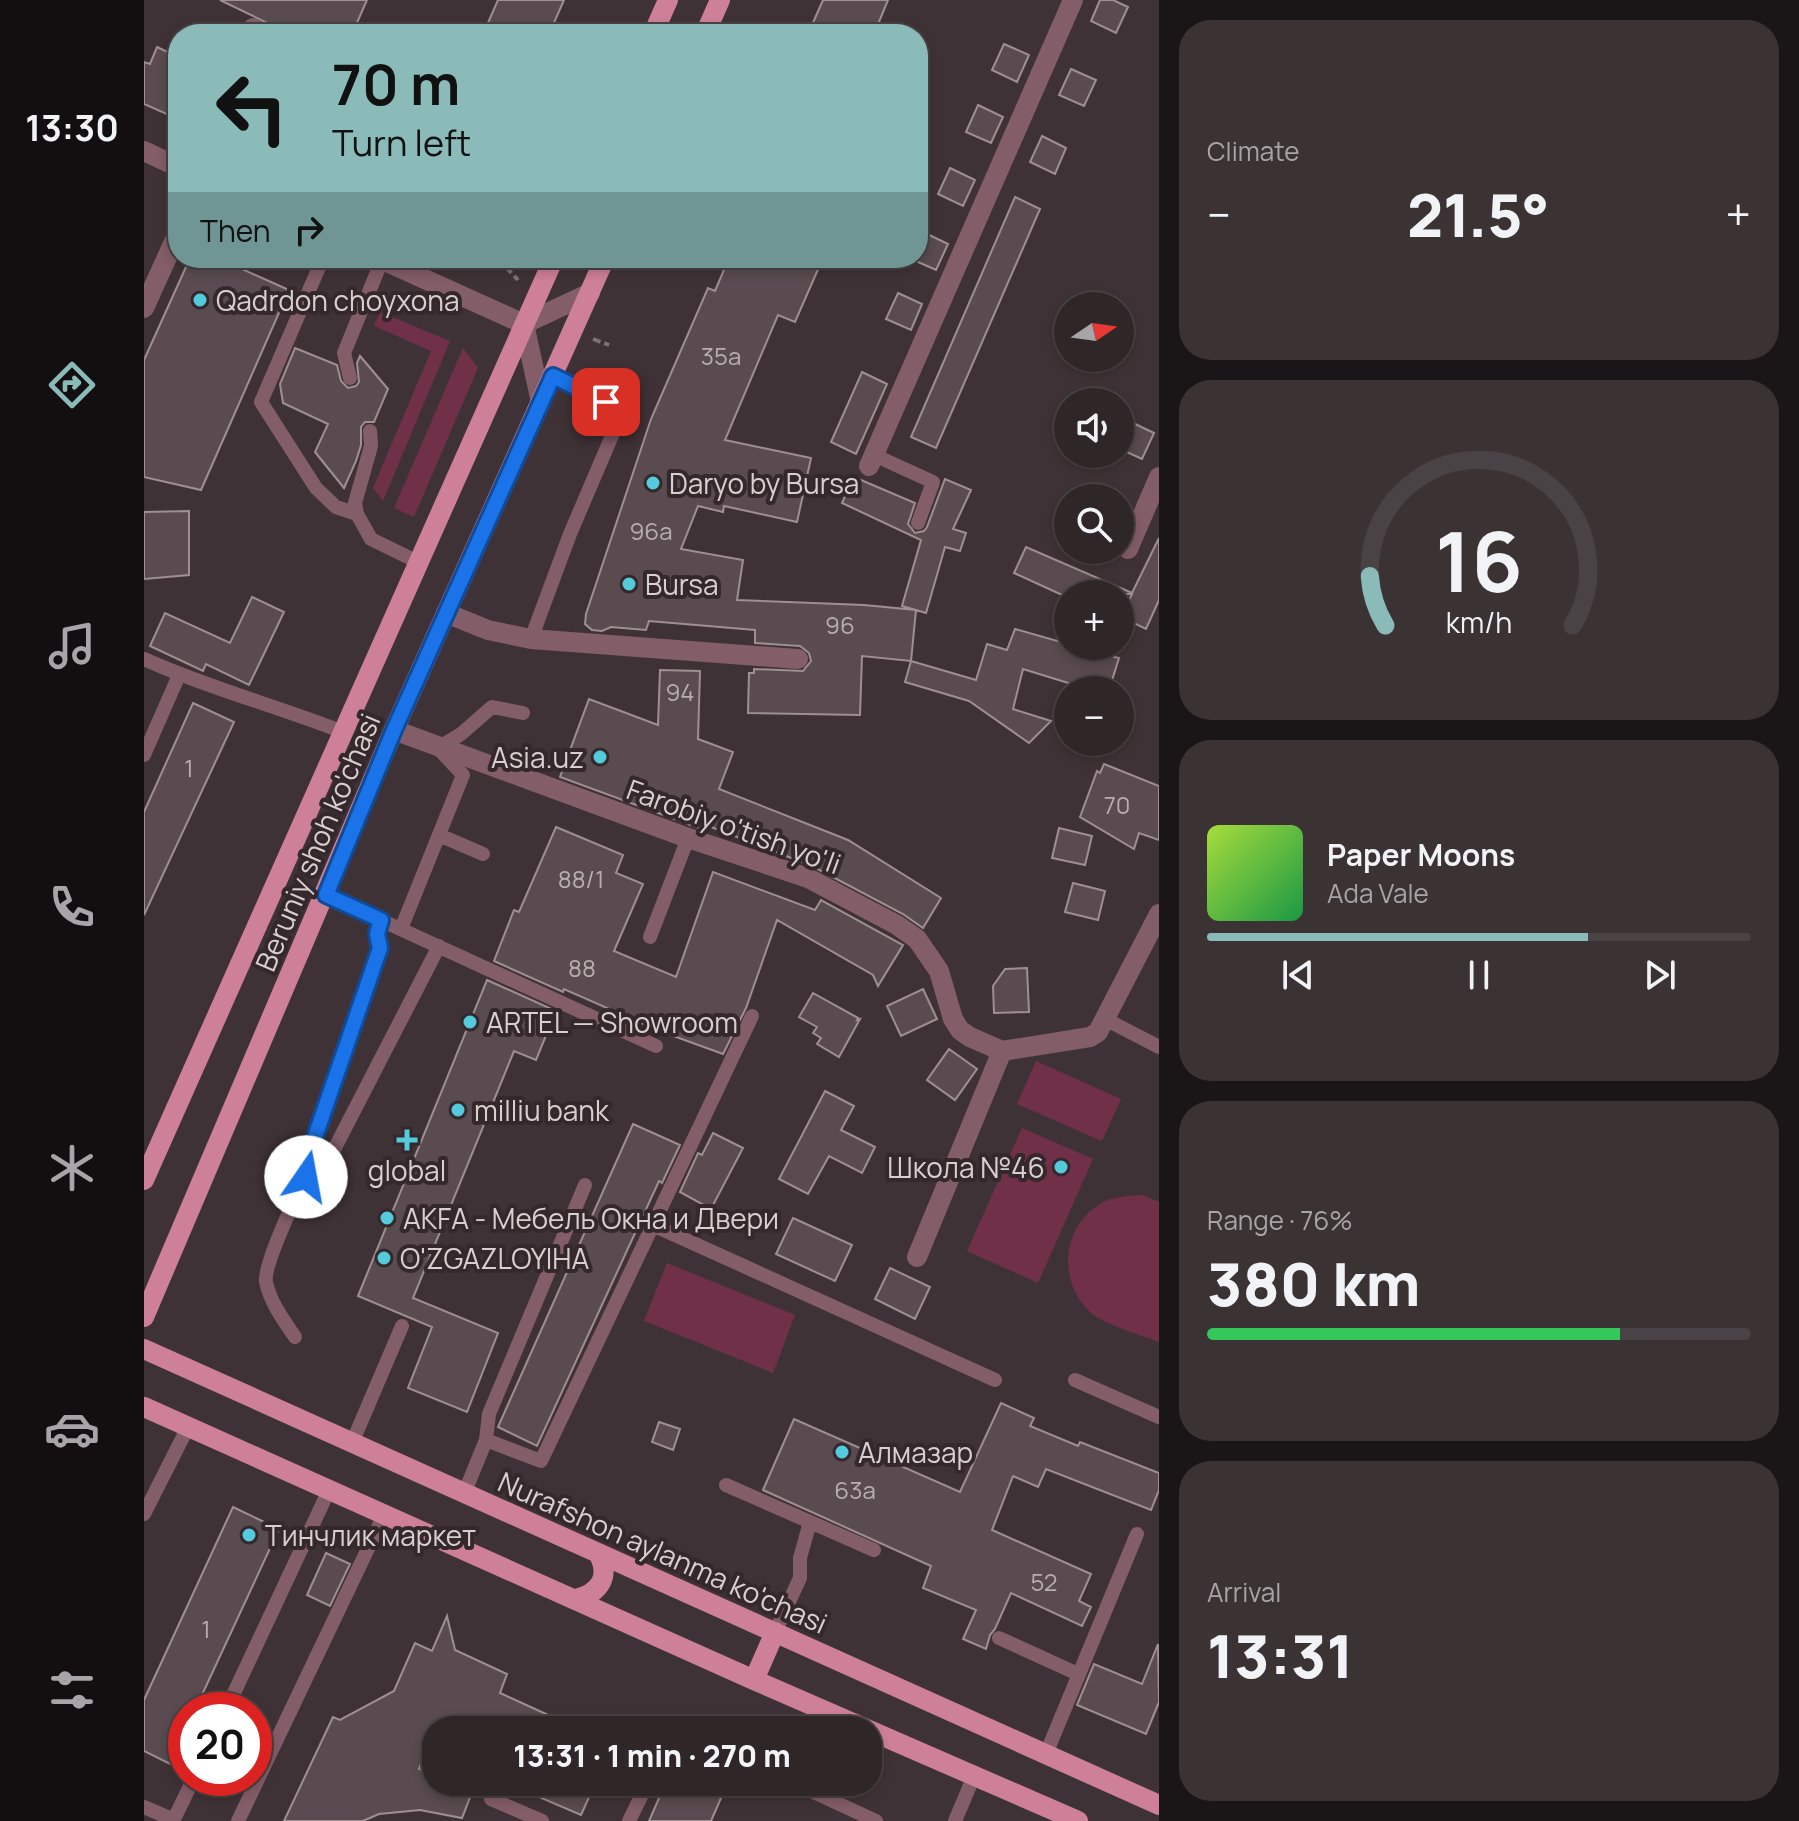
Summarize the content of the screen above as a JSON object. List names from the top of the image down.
{
  "streets": {
    "main road": ["Beruniy shoh ko'chasi", "Nurafshon aylanma ko'chasi"],
    "street": ["Farobiy o'tish yo'li"]
  },
  "crossings": [
    ["Farobiy o'tish yo'li", "Beruniy shoh ko'chasi"]
  ],
  "places": {
    "other": [
      "Qadrdon choyxona",
      "Daryo by Bursa",
      "Bursa",
      "Asia.uz",
      "ARTEL — Showroom",
      "milliu bank",
      "Школа №46",
      "AKFA - Мебель Окна и Двери",
      "O'ZGAZLOYIHA",
      "Алмазар",
      "Тинчлик маркет"
    ],
    "health": ["global"]
  },
  "house_numbers": [
    "35a",
    "96a",
    "96",
    "94",
    "1",
    "70",
    "88/1",
    "88",
    "63a",
    "52",
    "1"
  ],
  "north": "right",
  "page": {
    "tabs": "13:30",
    "tile": [
      "Climate",
      ["Range · 76%", "380 km"],
      ["Arrival", "13:31"]
    ],
    "turn": ["70 m", "Turn left"],
    "heat": ["−", "21.5°", "+"],
    "then": "Then",
    "map_buttons": ["+", "−"],
    "song": ["Paper Moons", "Ada Vale"],
    "limit": "20",
    "trip": "13:31 · 1 min · 270 m",
    "gauge": ["16", "km/h"]
  }
}
